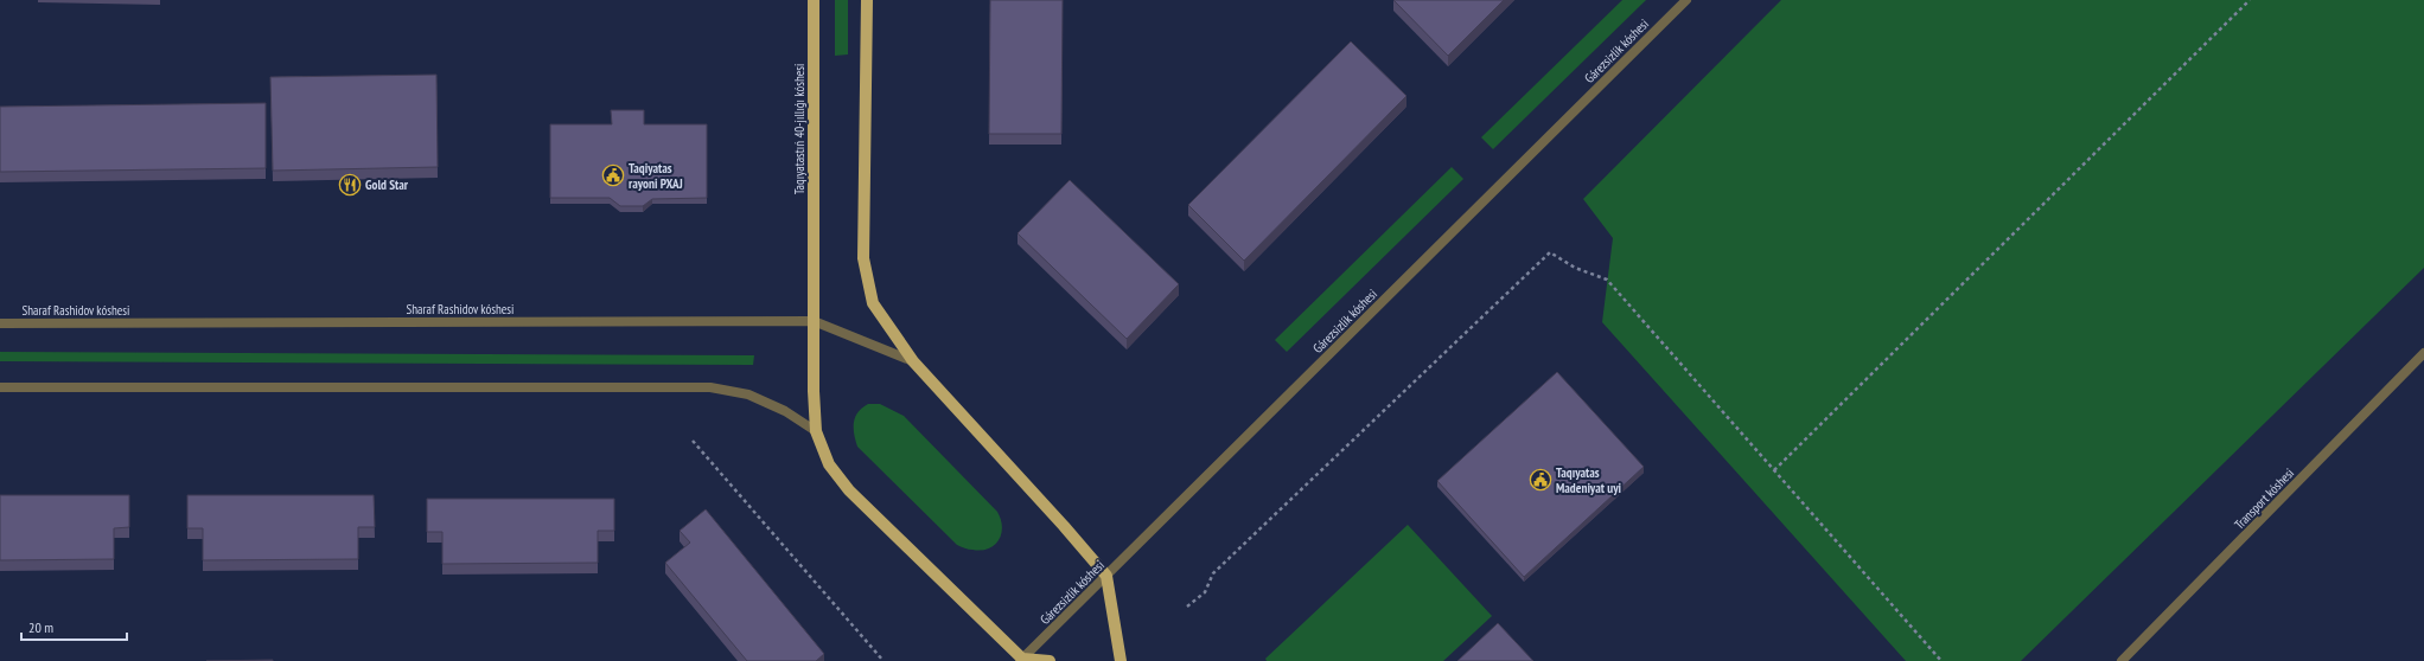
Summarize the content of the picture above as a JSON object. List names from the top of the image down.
{
  "streets": {
    "main road": ["Taqıyatastıń 40-jıllıǵı kóshesi"],
    "street": ["Gárezsizlik kóshesi", "Sharaf Rashidov kóshesi", "Transport kóshesi"]
  },
  "crossings": [
    ["Gárezsizlik kóshesi", "Taqıyatastıń 40-jıllıǵı kóshesi"],
    ["Taqıyatastıń 40-jıllıǵı kóshesi", "Sharaf Rashidov kóshesi"]
  ],
  "places": {
    "public building": ["Taqiyatas rayoni PXAJ", "Taqıyatas Madeniyat uyi"],
    "restaurant": ["Gold Star"]
  },
  "scale_bar": "20 m"
}
